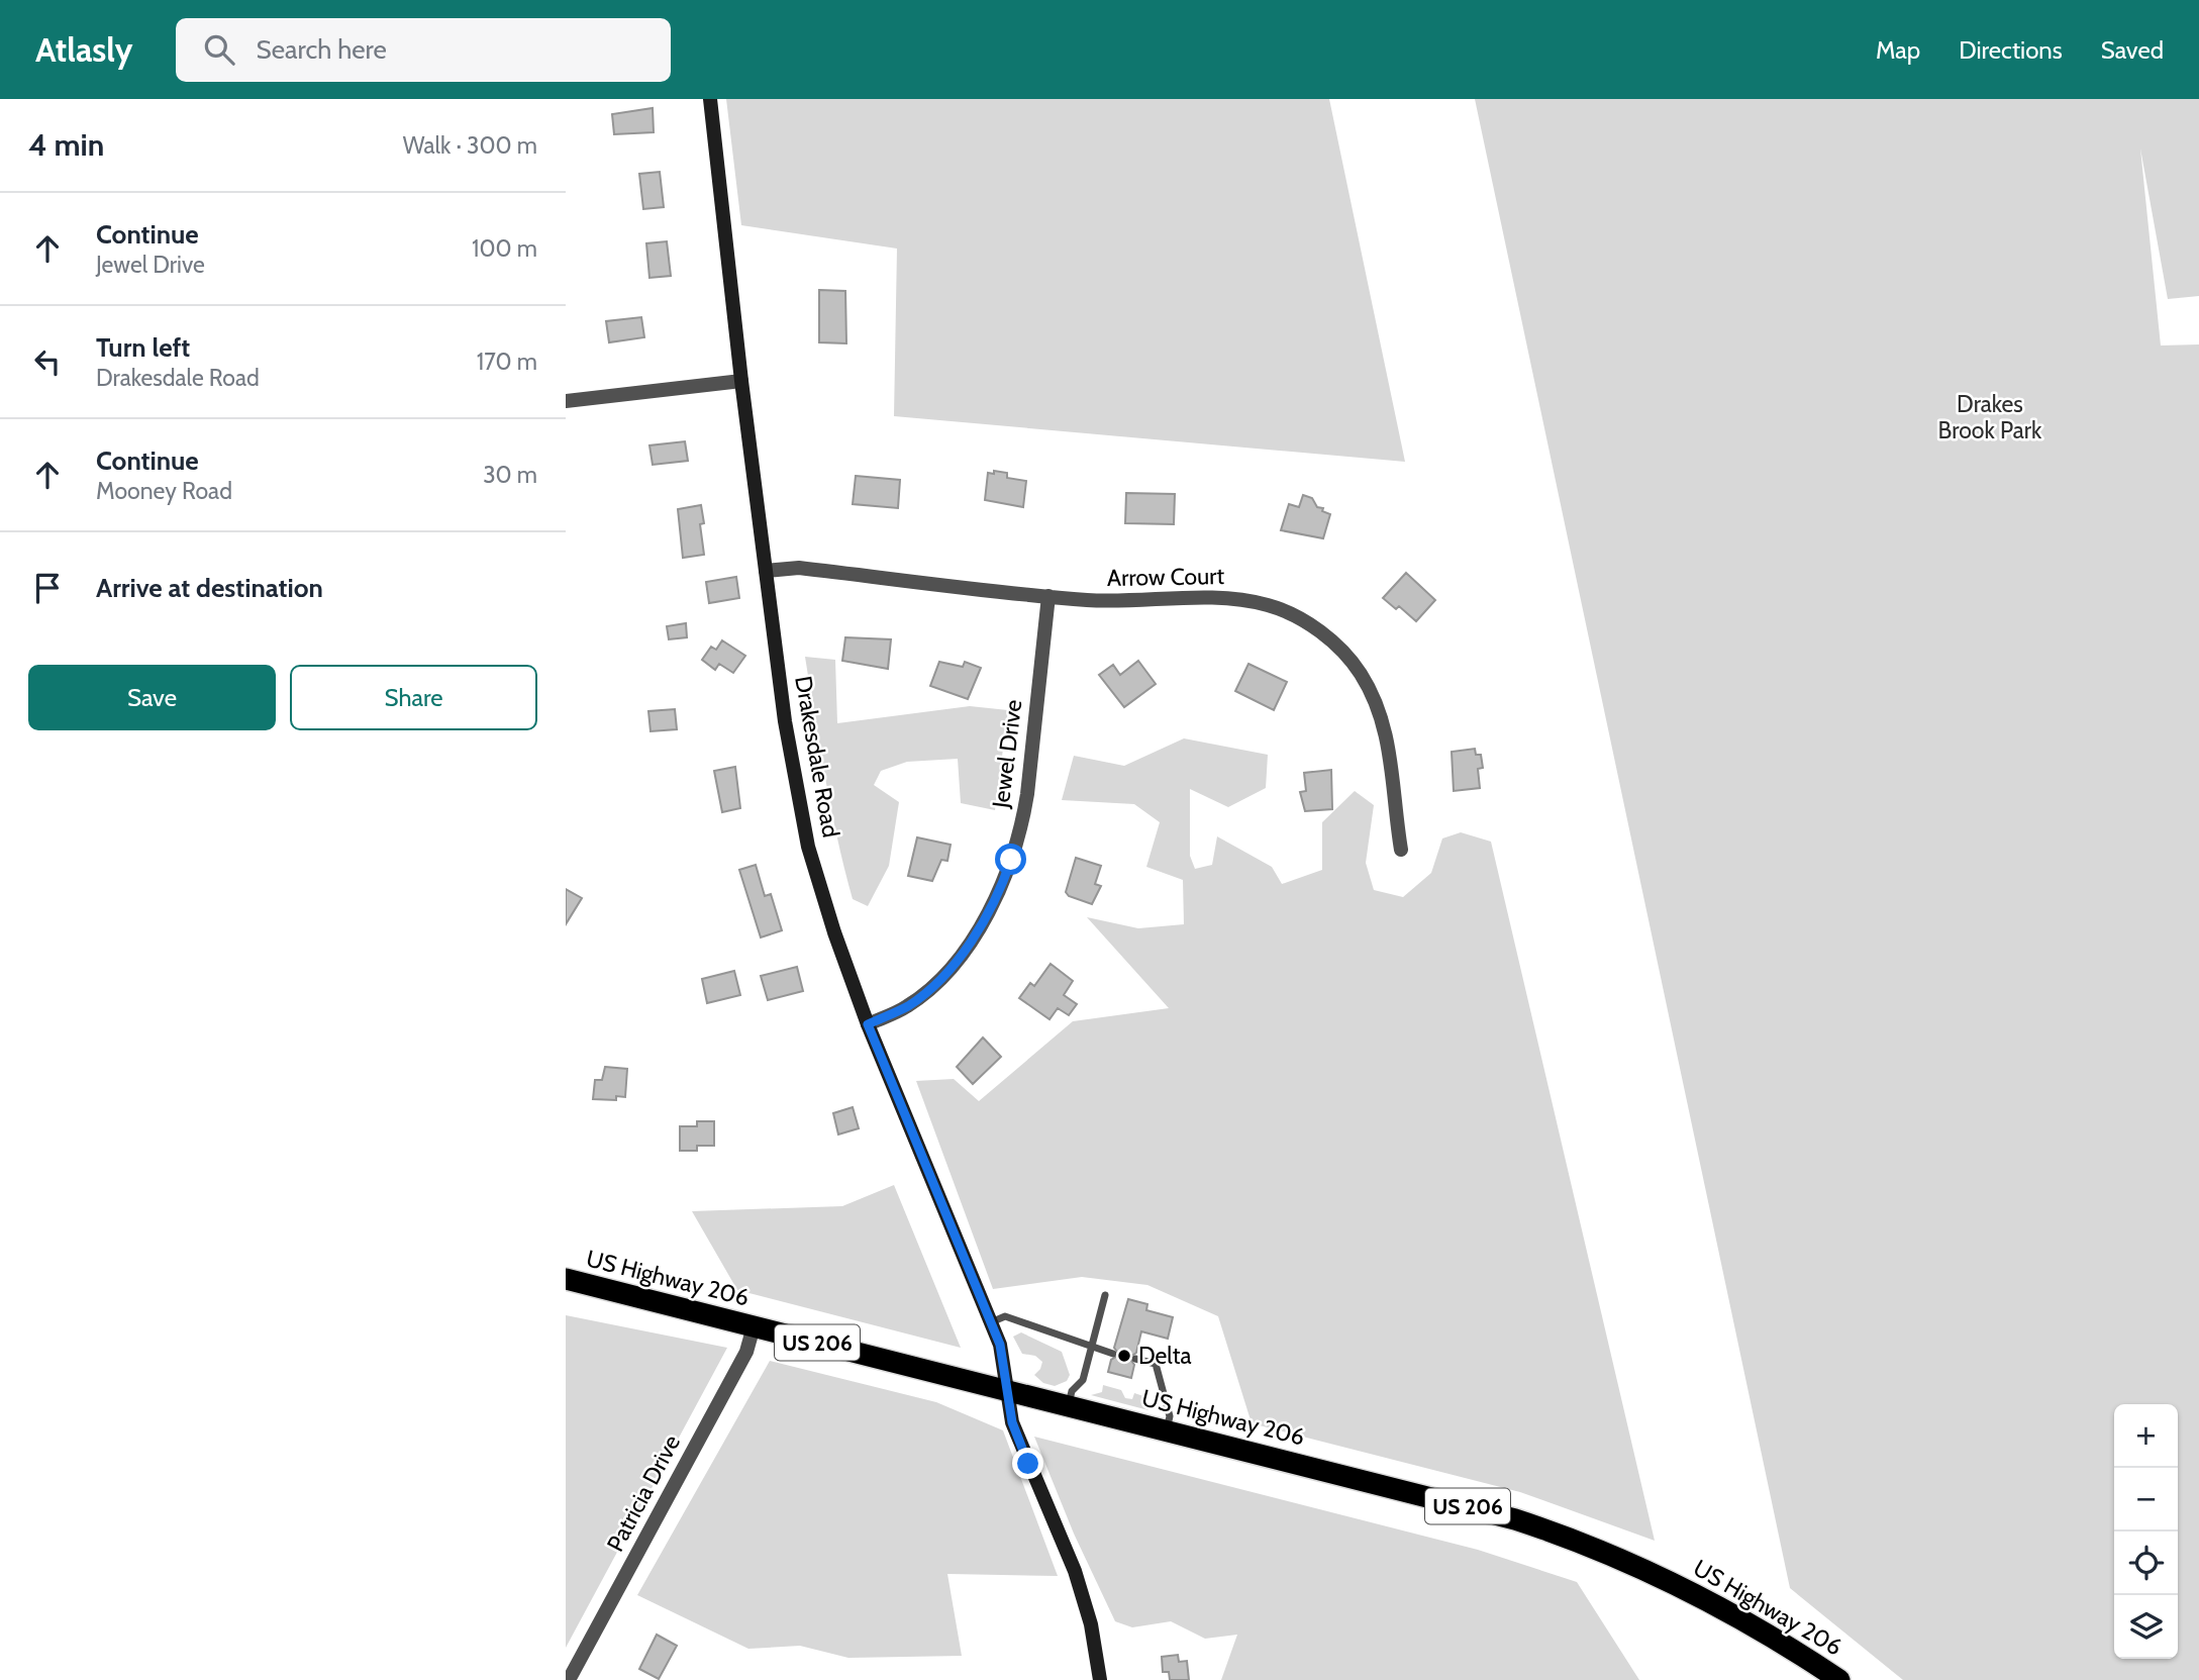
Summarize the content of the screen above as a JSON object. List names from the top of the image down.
{
  "streets": {
    "highway": ["US Highway 206", "US 206"],
    "main road": ["Drakesdale Road"],
    "street": ["Arrow Court", "Jewel Drive", "Patricia Drive"]
  },
  "crossings": [
    ["Arrow Court", "Jewel Drive"],
    ["Arrow Court", "Drakesdale Road"],
    ["Jewel Drive", "Drakesdale Road"],
    ["Drakesdale Road", "US Highway 206"],
    ["US Highway 206", "Patricia Drive"]
  ],
  "parks": ["Drakes Brook Park"],
  "places": ["Delta"],
  "page": {
    "header": "Atlasly",
    "search": "Search here",
    "nav": ["Map", "Directions", "Saved"],
    "heading": ["4 min", "Walk · 300 m"],
    "list": [
      ["Continue", "Jewel Drive", "100 m"],
      ["Turn left", "Drakesdale Road", "170 m"],
      ["Continue", "Mooney Road", "30 m"],
      "Arrive at destination"
    ],
    "buttons": ["Save", "Share"],
    "map_buttons": ["+", "−"]
  }
}
